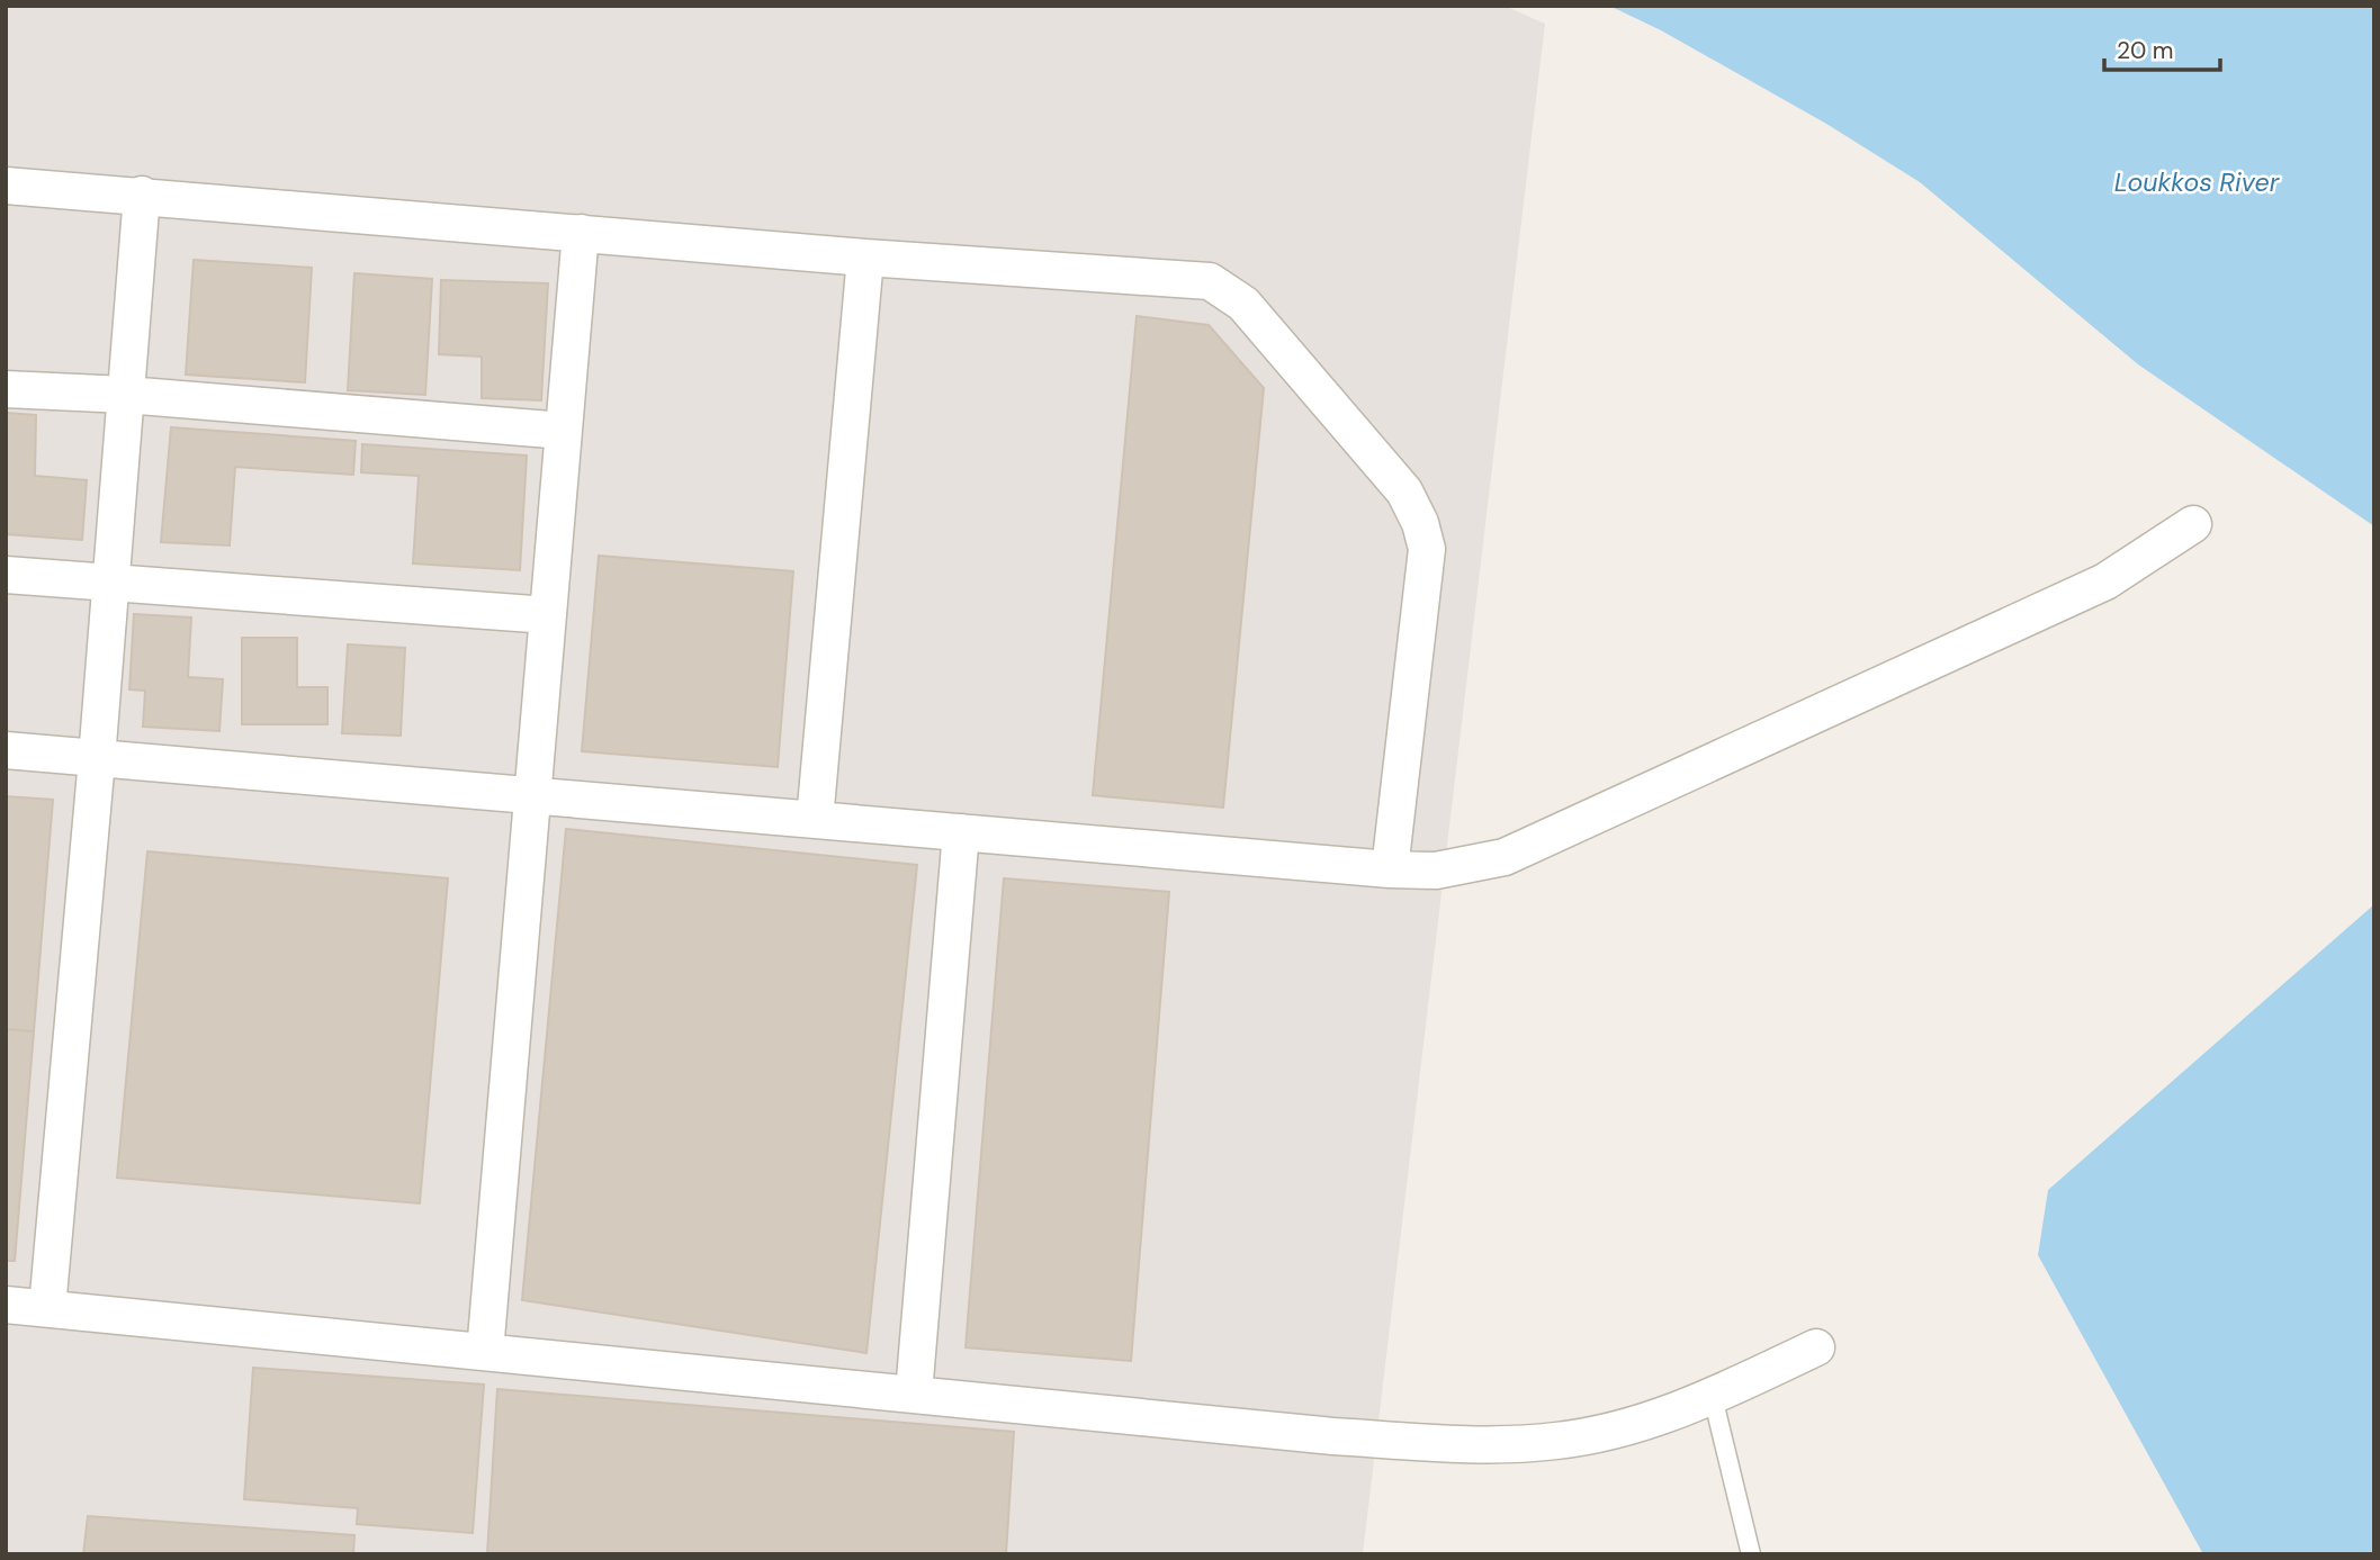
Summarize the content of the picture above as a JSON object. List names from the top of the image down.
{
  "water": ["Loukkos River"],
  "scale_bar": "20 m"
}
